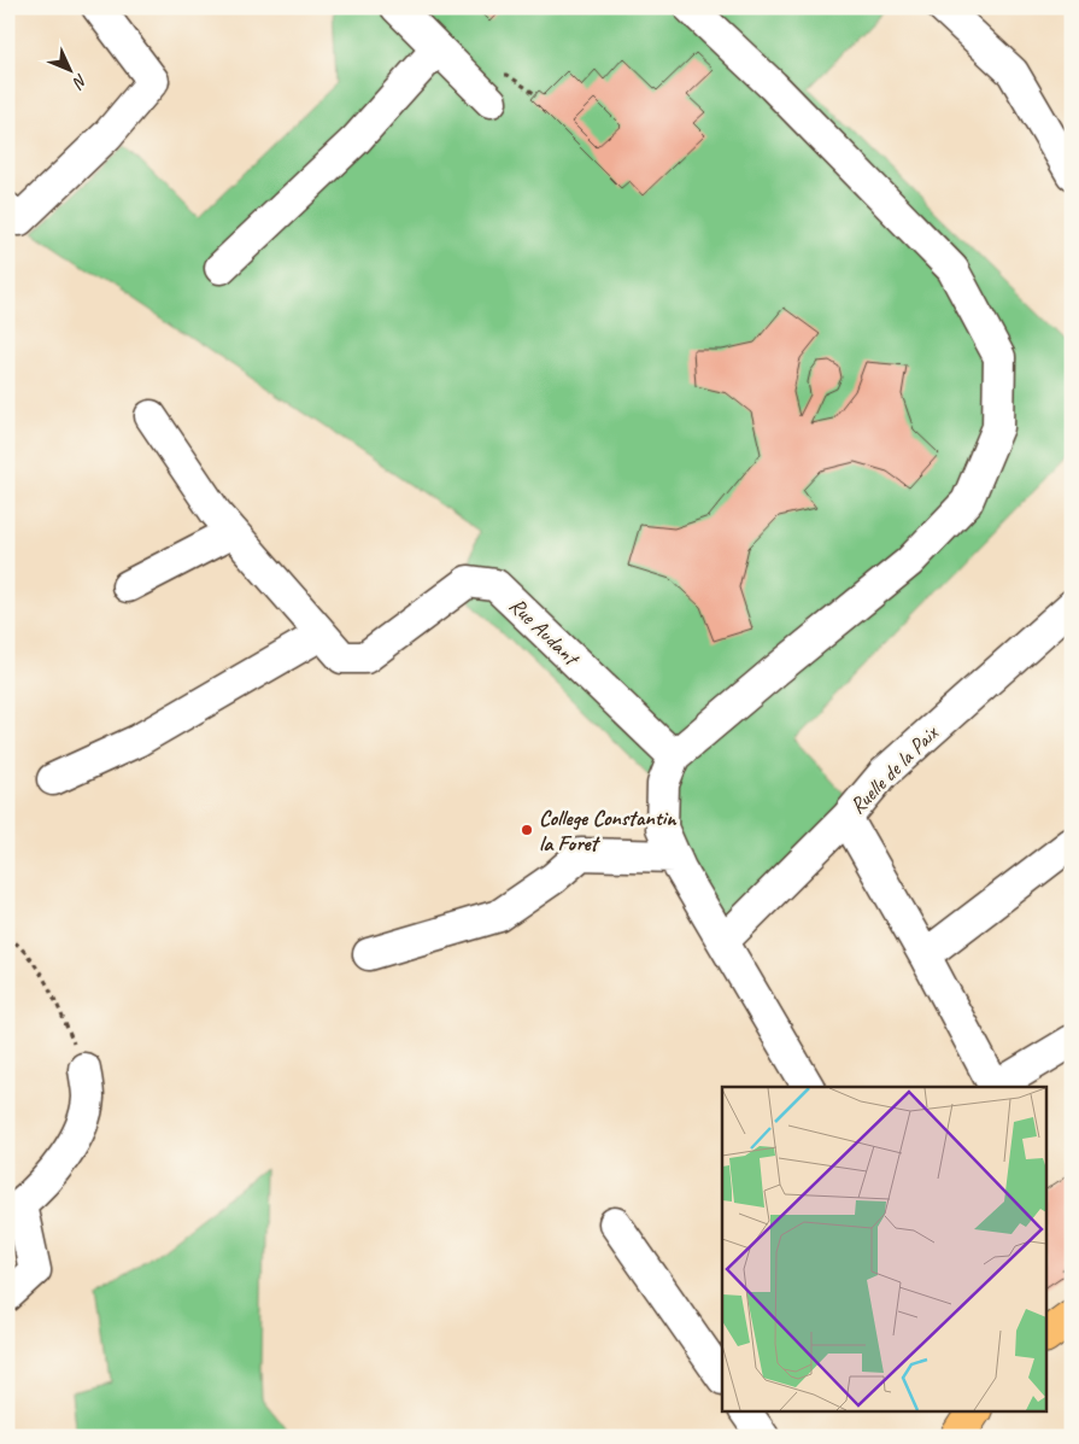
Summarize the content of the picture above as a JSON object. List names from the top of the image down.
{
  "streets": {
    "street": ["Rue Audant", "Ruelle de la Paix"]
  },
  "places": ["College Constantin la Foret"],
  "north": "bottom right"
}
